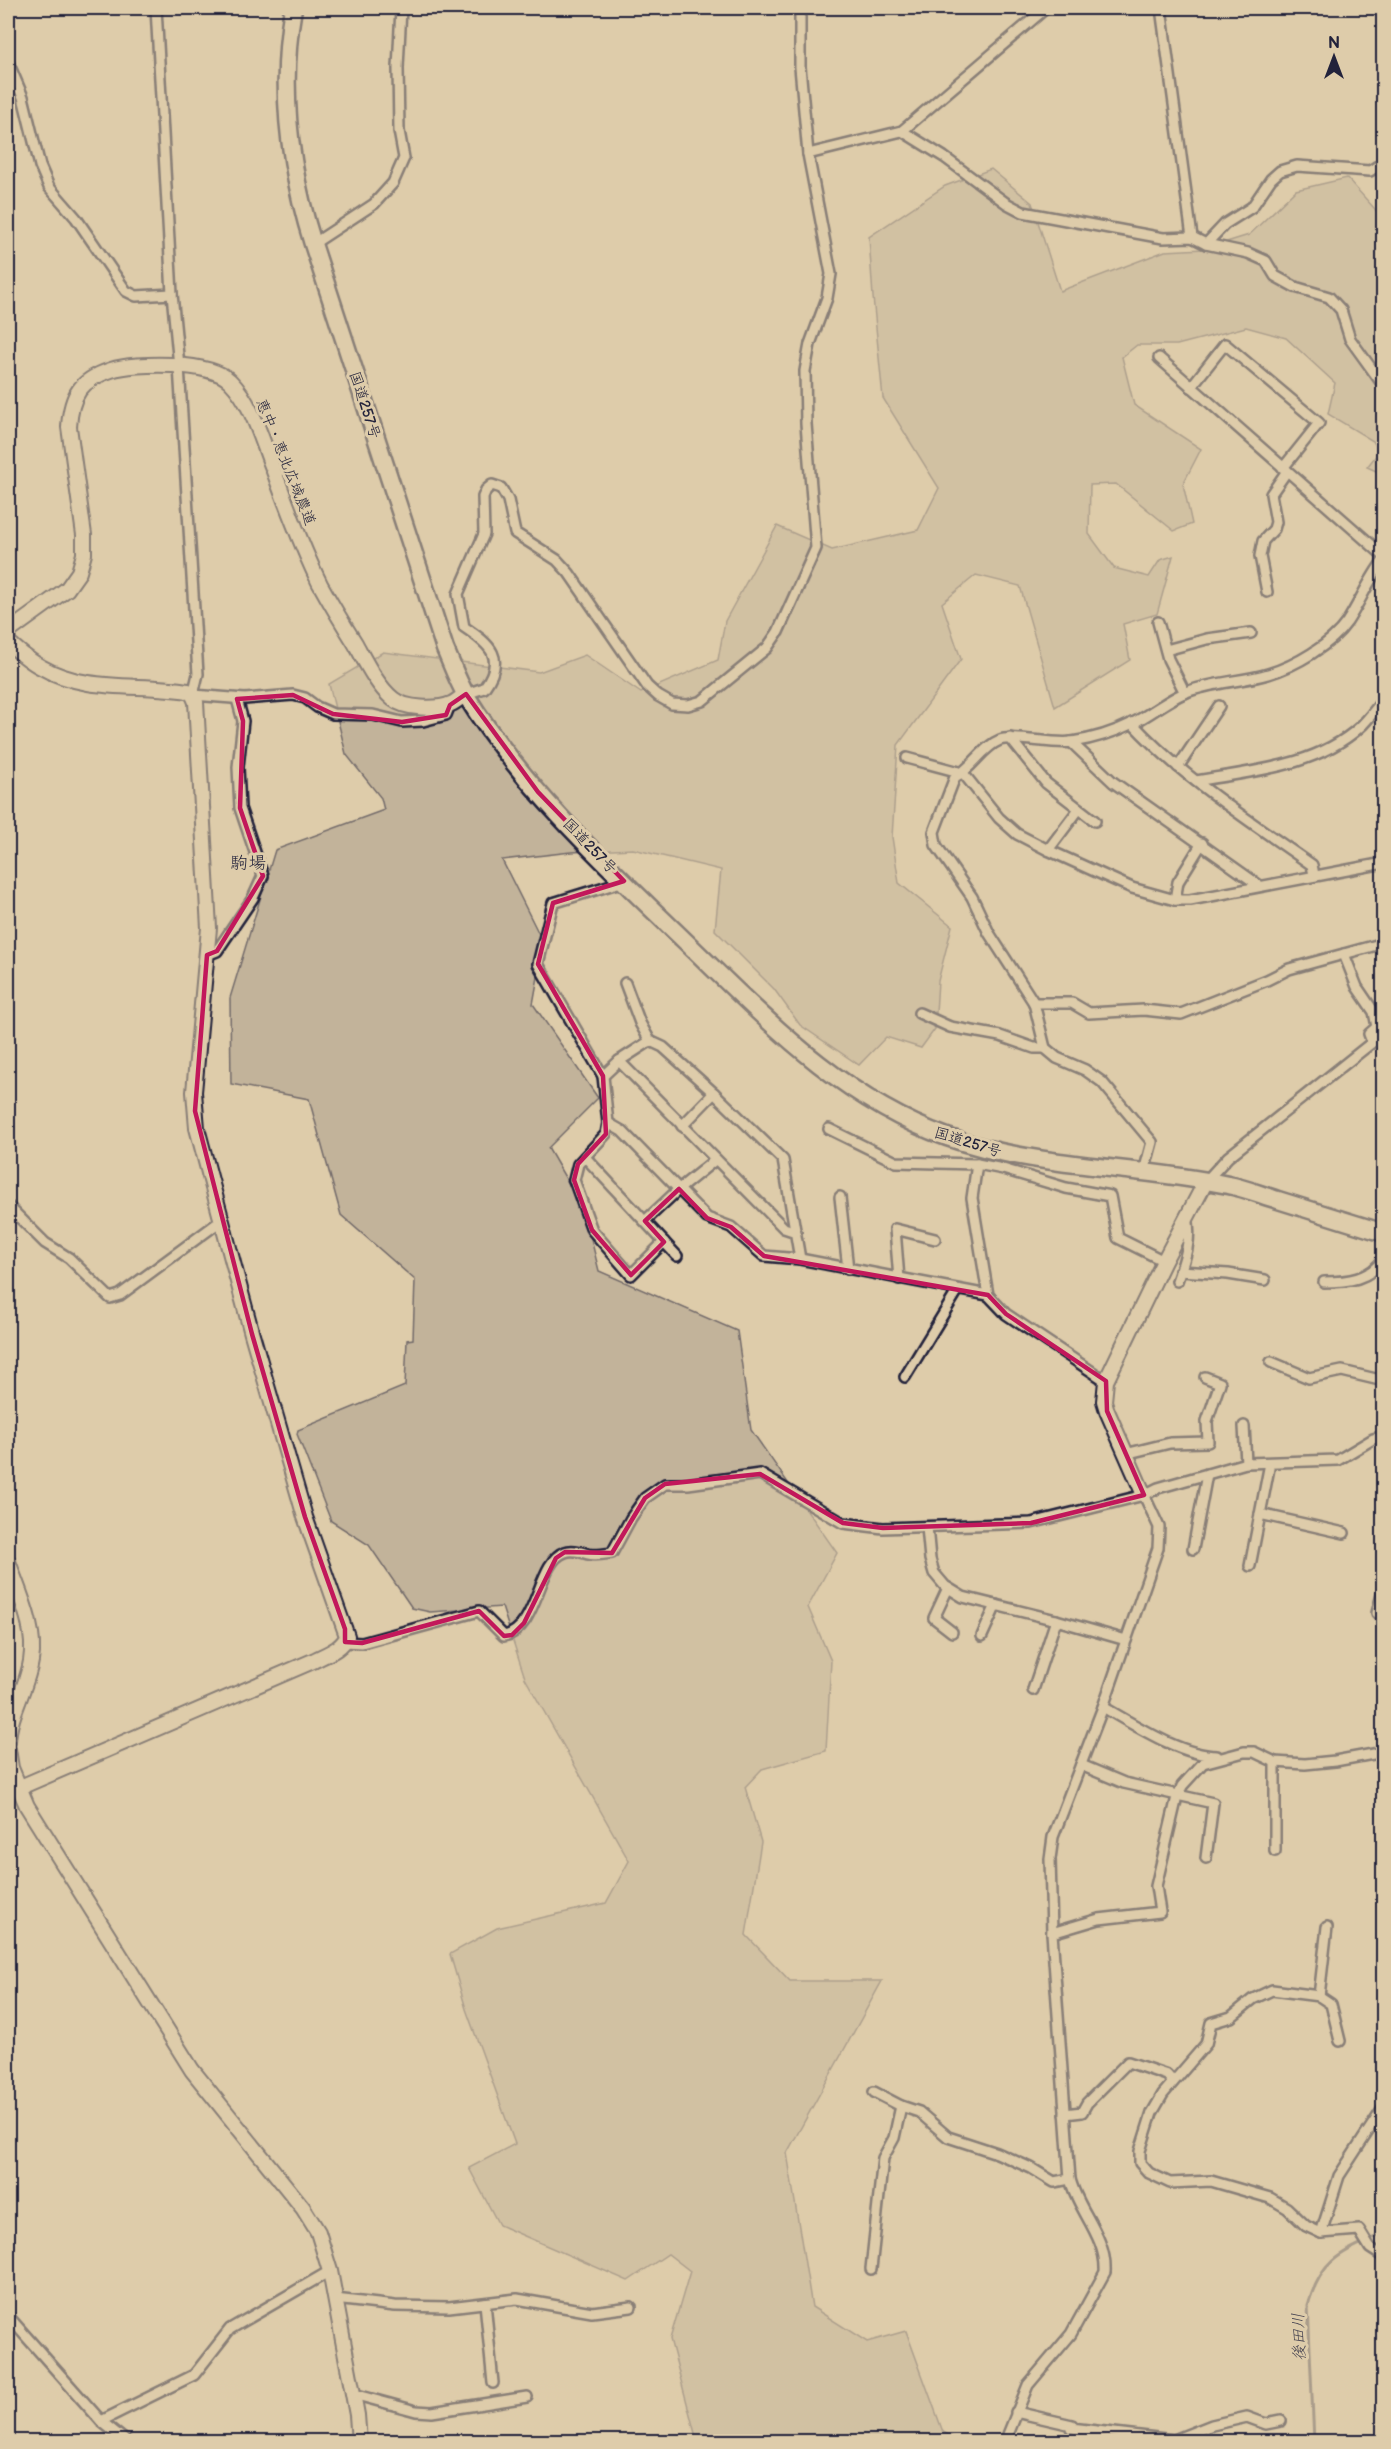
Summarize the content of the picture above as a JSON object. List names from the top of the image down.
{
  "streets": {
    "highway": ["国道257号"],
    "street": ["恵中・恵北広域農道"]
  },
  "districts": ["駒場"],
  "water": ["後田川"],
  "north": "top"
}
